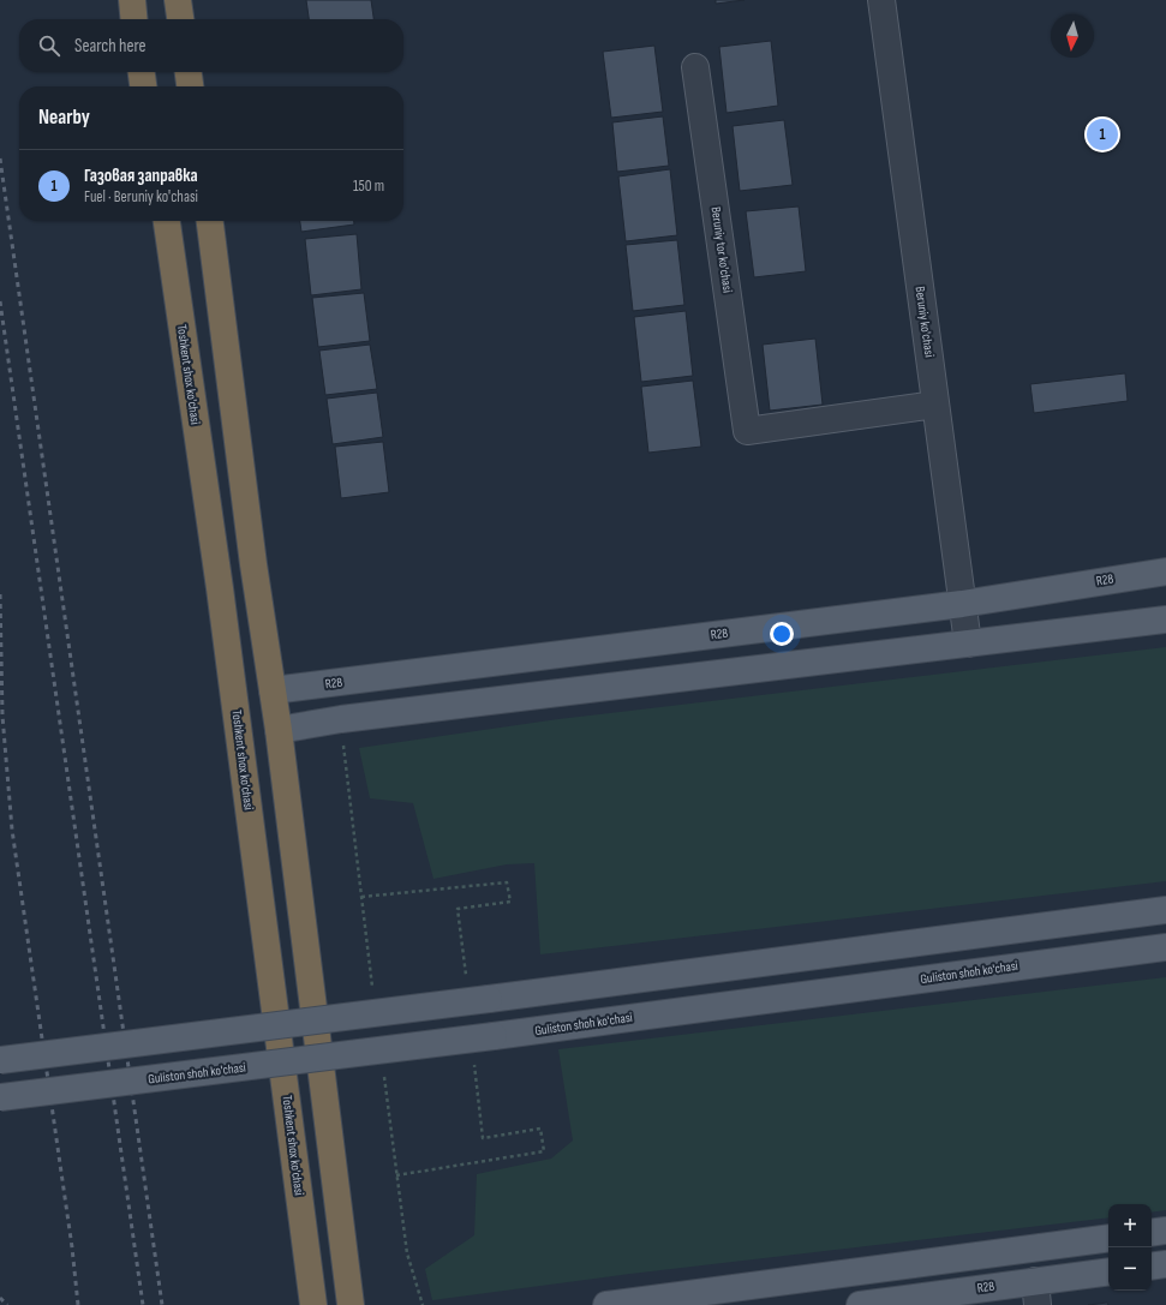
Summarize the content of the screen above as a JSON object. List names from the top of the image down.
{
  "streets": {
    "highway": ["Toshkent shox ko'chasi"],
    "main road": ["R28", "Guliston shoh ko'chasi"],
    "street": ["Beruniy tor ko'chasi", "Beruniy ko'chasi"]
  },
  "crossings": [
    ["Beruniy tor ko'chasi", "Beruniy ko'chasi"],
    ["Beruniy ko'chasi", "R28"]
  ],
  "north": "bottom",
  "page": {
    "search": "Search here",
    "heading": "Nearby",
    "pins": "1",
    "list": [
      {
        "mark": "1",
        "name": "Газовая заправка",
        "note": "Fuel · Beruniy ko'chasi",
        "value": "150 m"
      }
    ],
    "map_buttons": ["+", "−"]
  }
}
